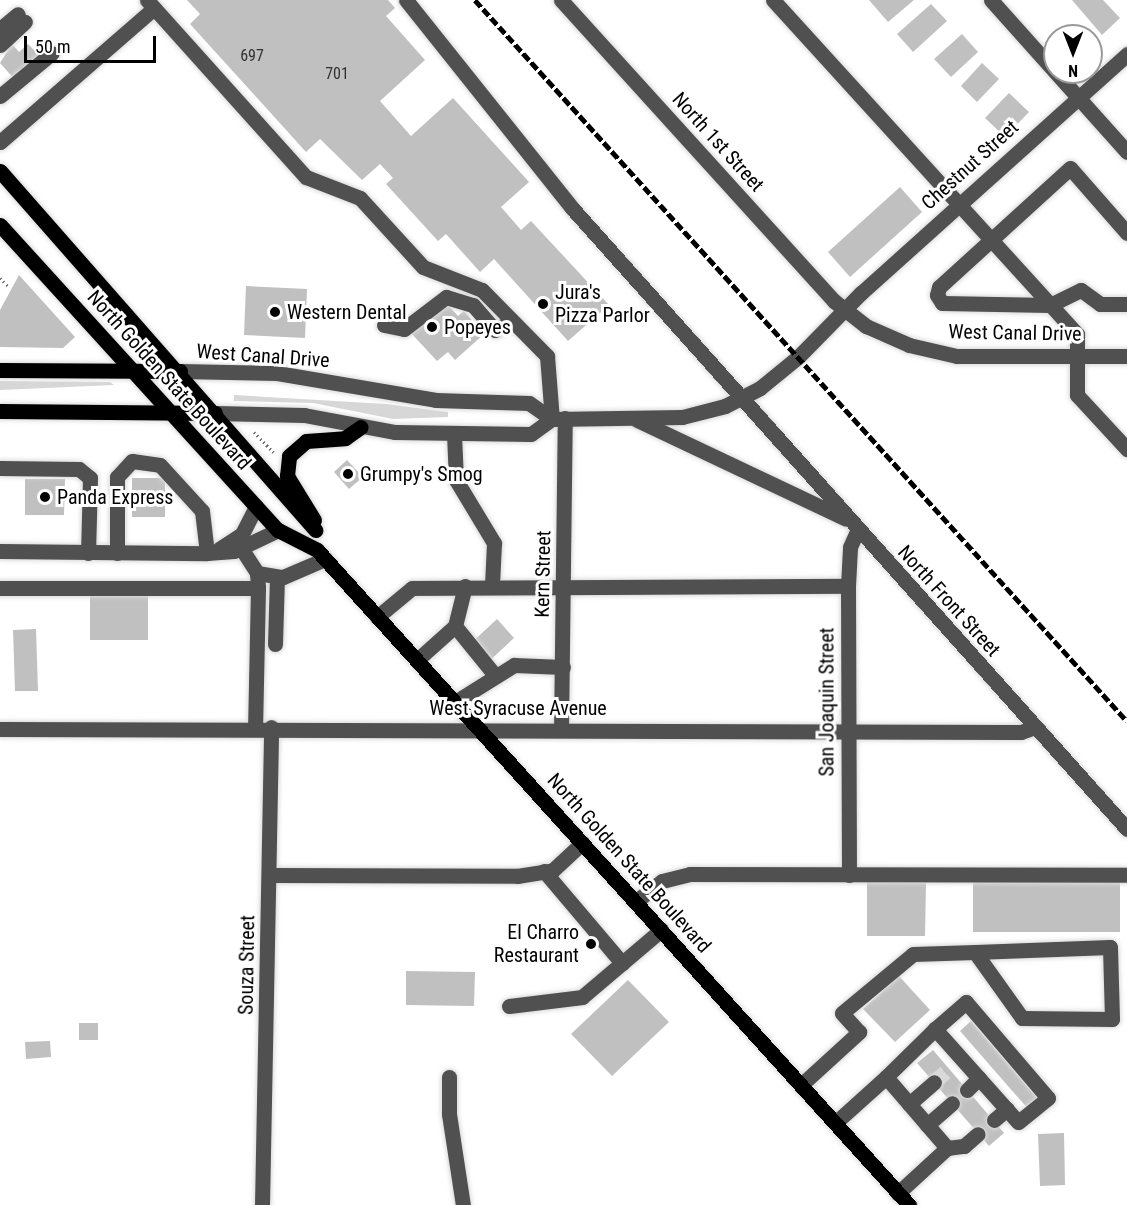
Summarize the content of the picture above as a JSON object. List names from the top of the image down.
{
  "streets": {
    "main road": ["West Canal Drive", "North Golden State Boulevard"],
    "street": [
      "North 1st Street",
      "Chestnut Street",
      "Kern Street",
      "North Front Street",
      "San Joaquin Street",
      "West Syracuse Avenue",
      "Souza Street"
    ]
  },
  "crossings": [
    ["North 1st Street", "Chestnut Street"],
    ["North 1st Street", "West Canal Drive"],
    ["Chestnut Street", "West Canal Drive"],
    ["West Canal Drive", "North Golden State Boulevard"],
    ["West Canal Drive", "Kern Street"],
    ["North Golden State Boulevard", "West Syracuse Avenue"],
    ["Kern Street", "West Syracuse Avenue"],
    ["North Front Street", "San Joaquin Street"],
    ["North Front Street", "West Syracuse Avenue"],
    ["San Joaquin Street", "West Syracuse Avenue"],
    ["West Syracuse Avenue", "Souza Street"]
  ],
  "places": [
    "Jura's Pizza Parlor",
    "Western Dental",
    "Popeyes",
    "Grumpy's Smog",
    "Panda Express",
    "El Charro Restaurant"
  ],
  "house_numbers": ["697", "701"],
  "scale_bar": "50 m",
  "north": "bottom"
}
